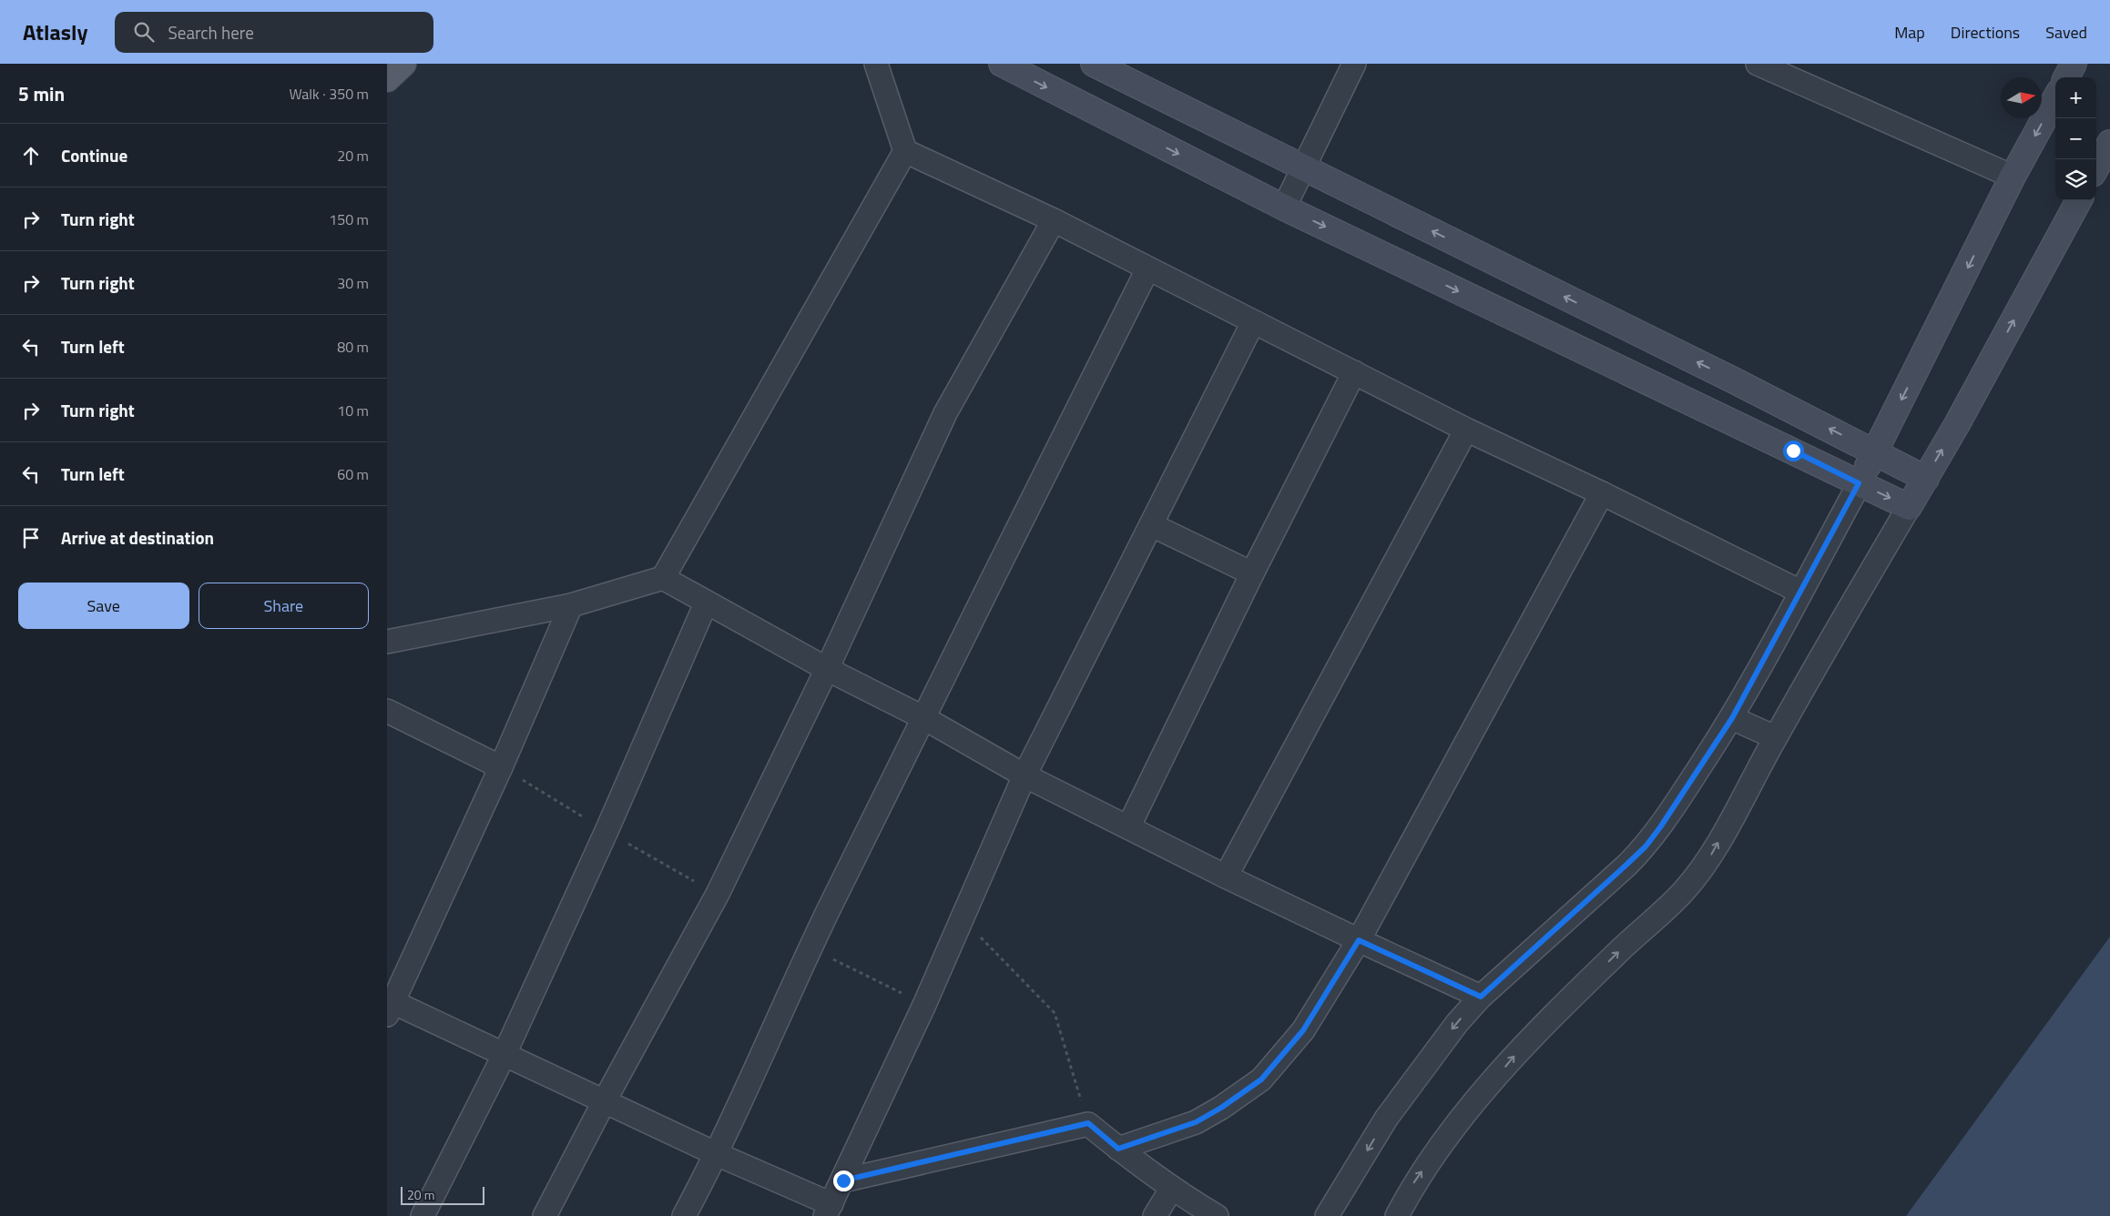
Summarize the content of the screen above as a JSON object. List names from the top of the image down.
{
  "scale_bar": "20 m",
  "north": "right",
  "page": {
    "header": "Atlasly",
    "search": "Search here",
    "nav": ["Map", "Directions", "Saved"],
    "heading": ["5 min", "Walk · 350 m"],
    "map_buttons": ["+", "−"],
    "list": [
      ["Continue", "20 m"],
      ["Turn right", "150 m"],
      ["Turn right", "30 m"],
      ["Turn left", "80 m"],
      ["Turn right", "10 m"],
      ["Turn left", "60 m"],
      "Arrive at destination"
    ],
    "buttons": ["Save", "Share"],
    "scale": "20 m"
  }
}
